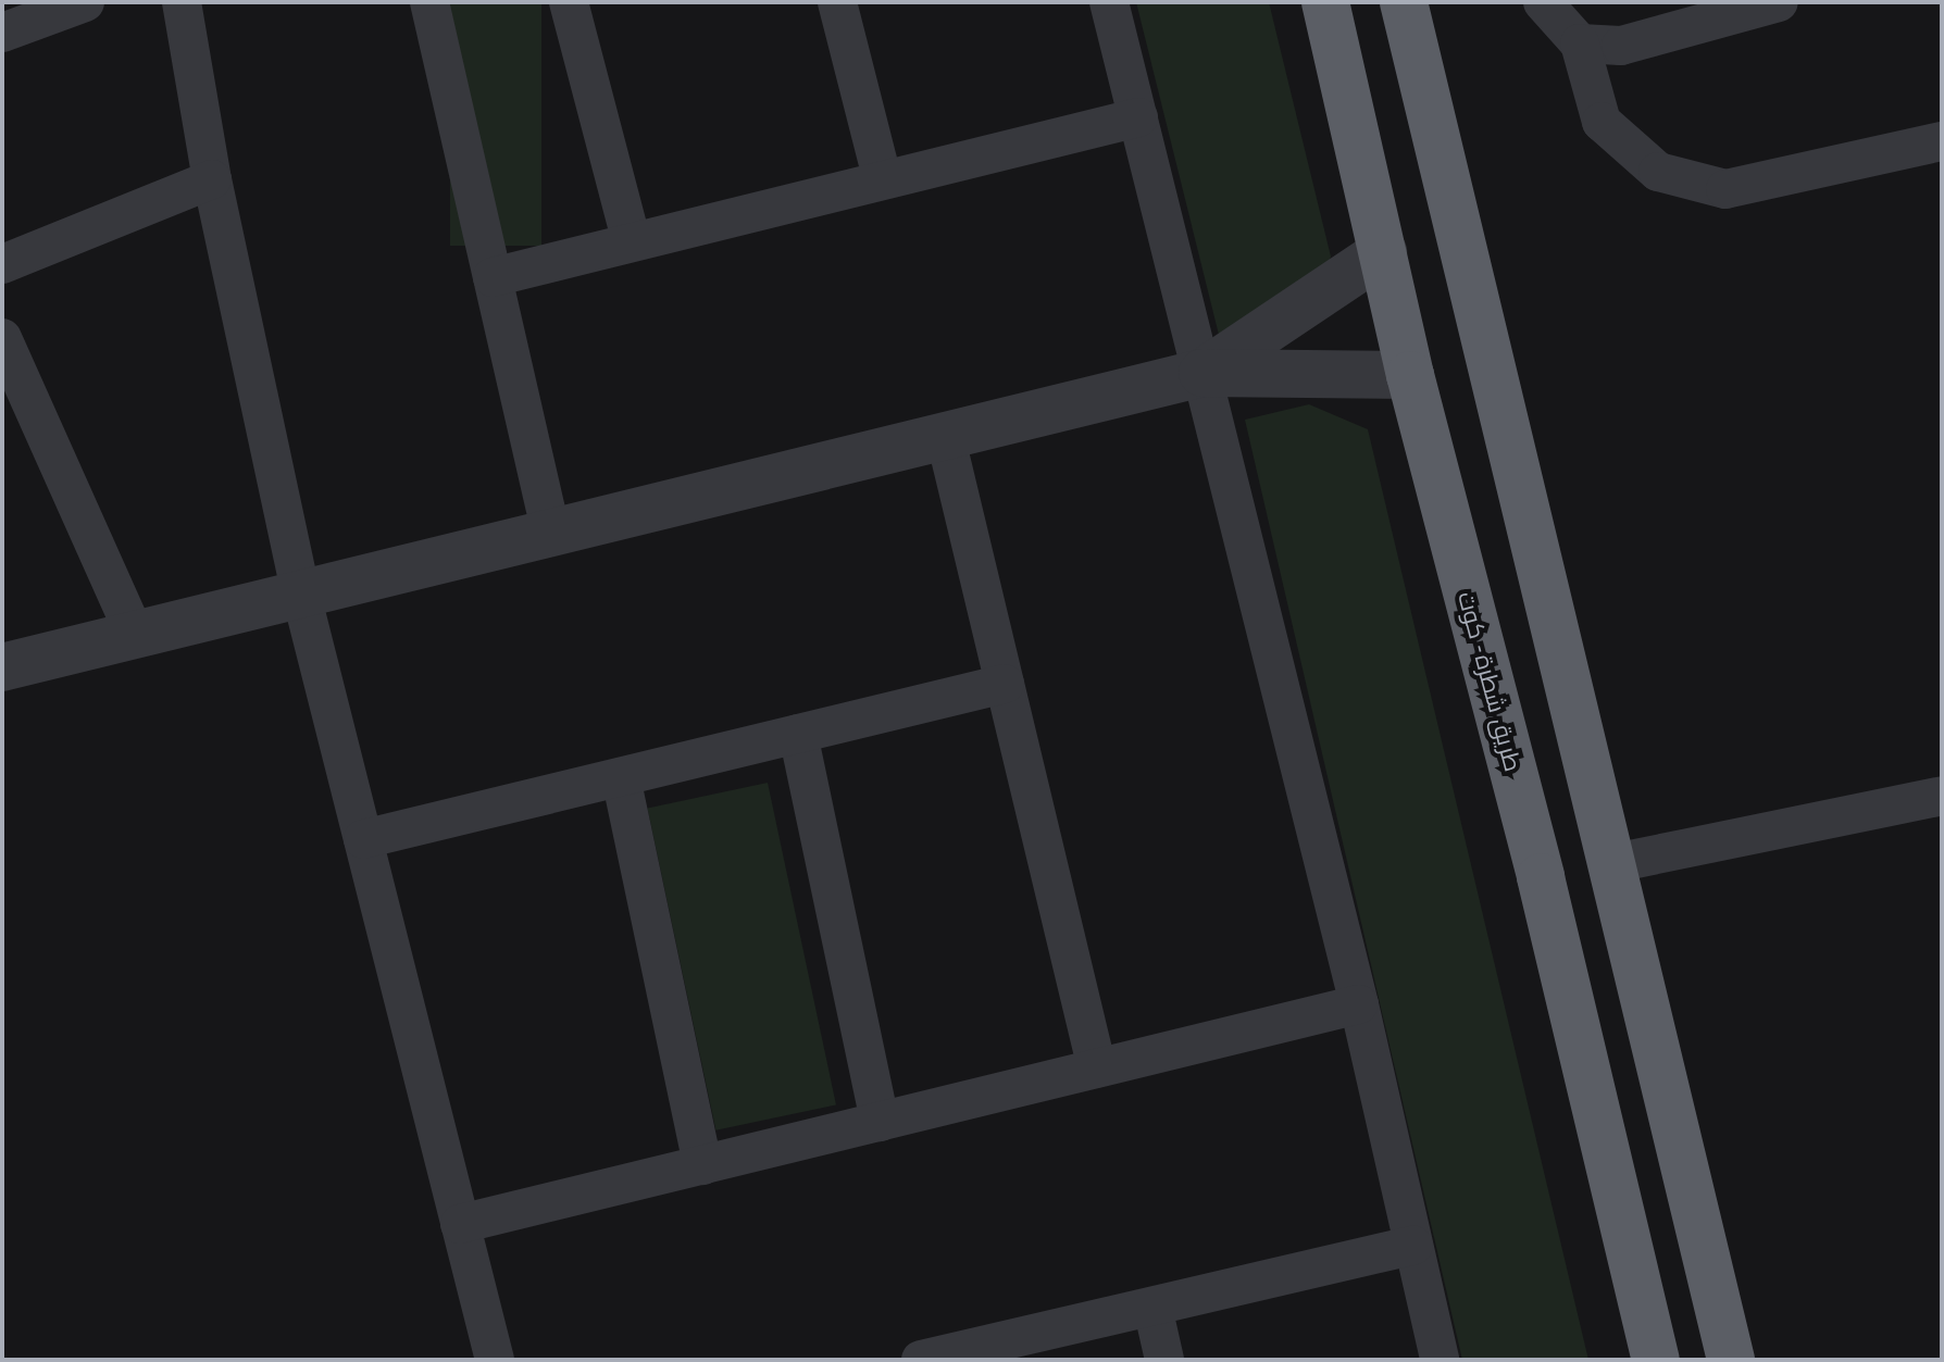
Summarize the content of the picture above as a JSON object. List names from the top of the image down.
{
  "streets": {
    "highway": ["طريق شطرة - كوت"]
  }
}
